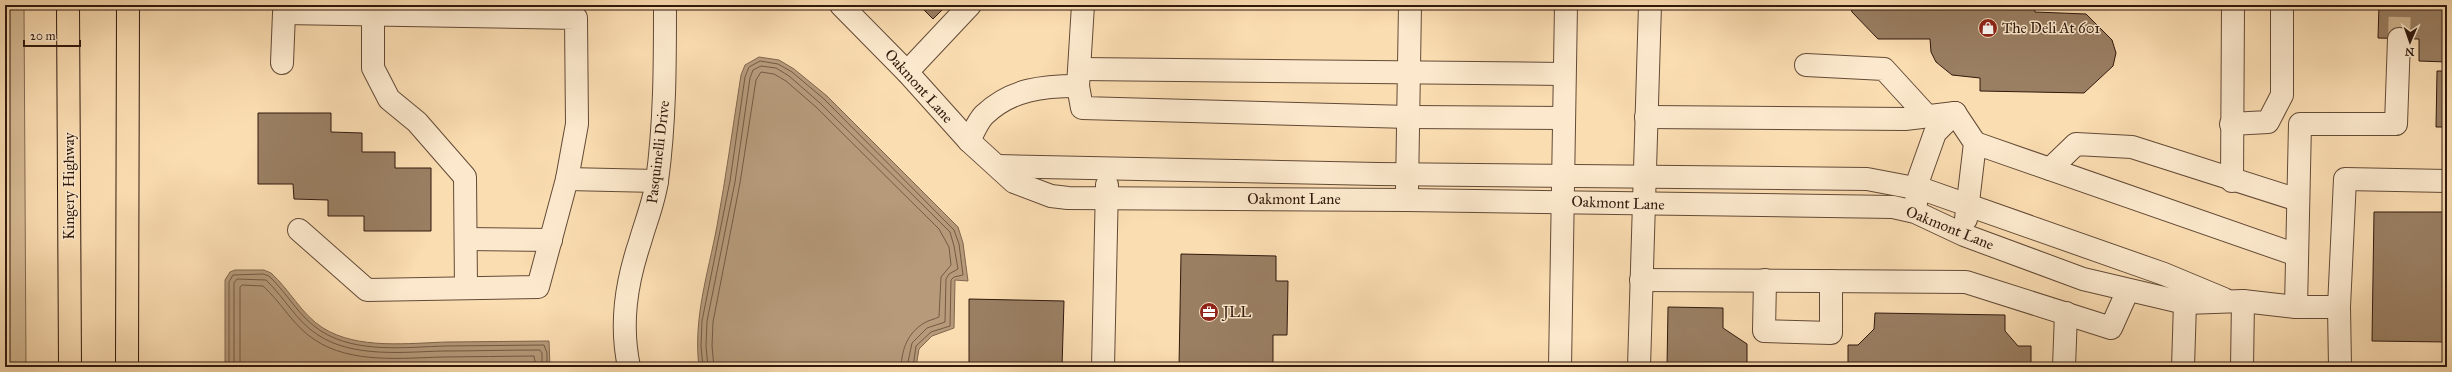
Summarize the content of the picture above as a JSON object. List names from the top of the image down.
{
  "streets": {
    "highway": ["Kingery Highway"],
    "street": ["Oakmont Lane", "Pasquinelli Drive"]
  },
  "places": {
    "shop": ["The Deli At 601"],
    "office": ["JLL"]
  },
  "scale_bar": "20 m",
  "north": "bottom"
}
